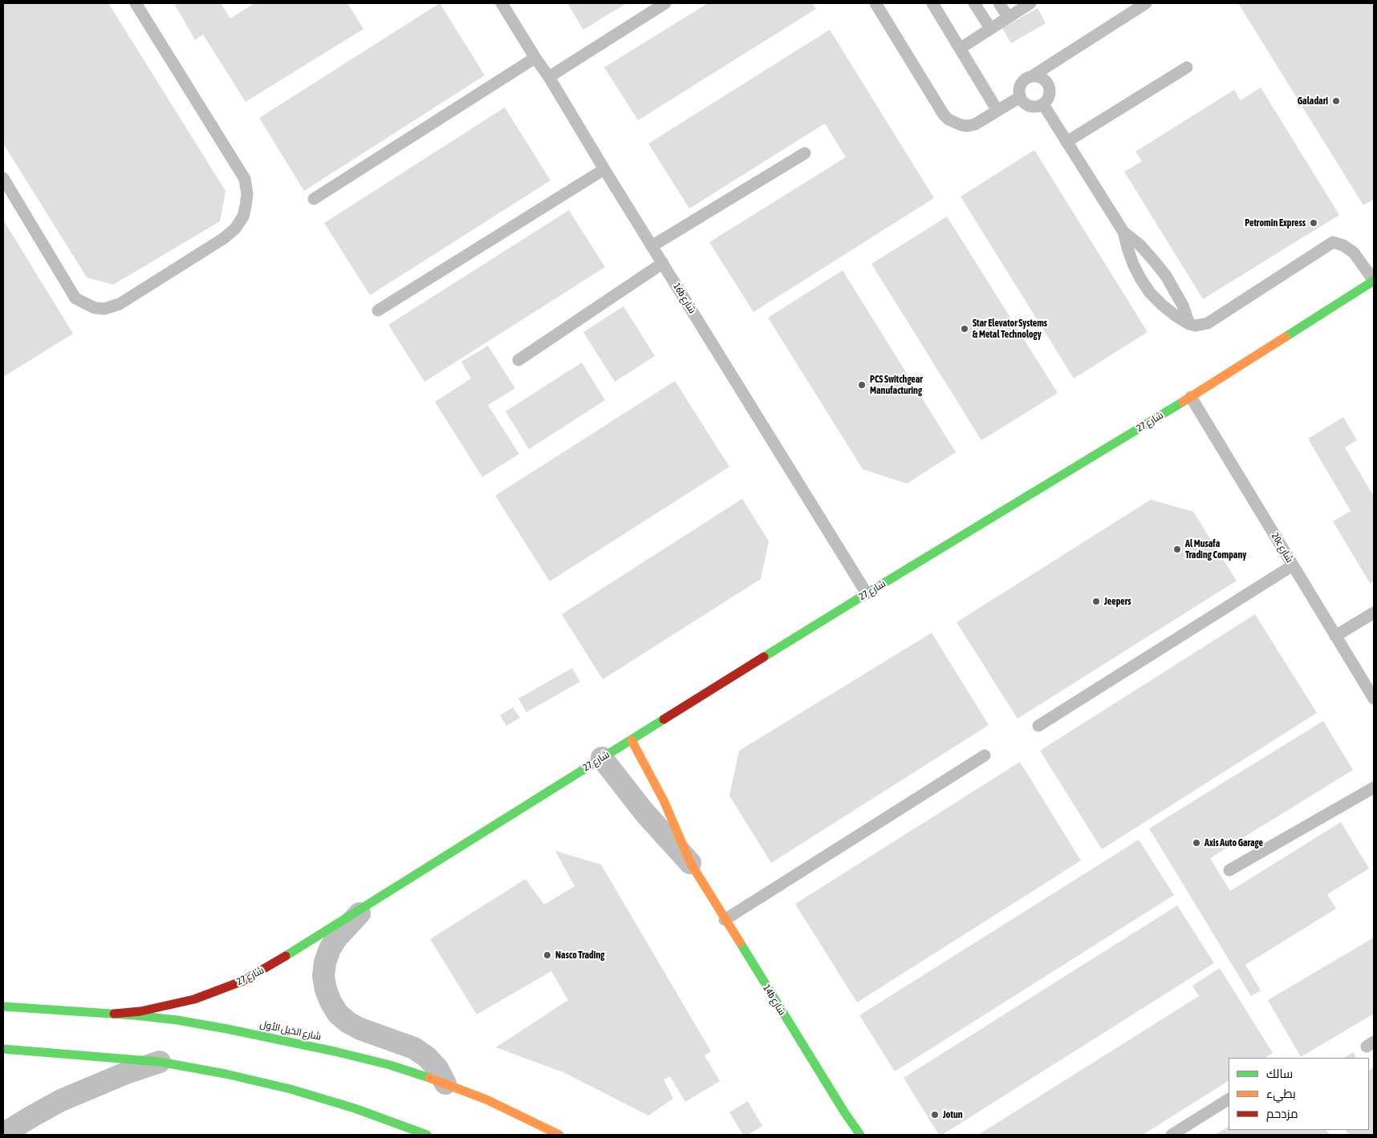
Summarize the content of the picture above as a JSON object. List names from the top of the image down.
{
  "streets": {
    "street": ["شارع 27", "14b شارع", "شارع الخيل الأول"],
    "lane": ["16b شارع", "20c شارع"]
  },
  "crossings": [
    ["16b شارع", "شارع 27"],
    ["شارع 27", "20c شارع"],
    ["شارع 27", "14b شارع"],
    ["شارع 27", "شارع الخيل الأول"]
  ],
  "places": [
    "Galadari",
    "Petromin Express",
    "Star Elevator Systems & Metal Technology",
    "PCS Switchgear Manufacturing",
    "Al Musafa Trading Company",
    "Jeepers",
    "Axis Auto Garage",
    "Nasco Trading",
    "Jotun"
  ],
  "legend": ["سالك", "بطيء", "مزدحم"]
}
